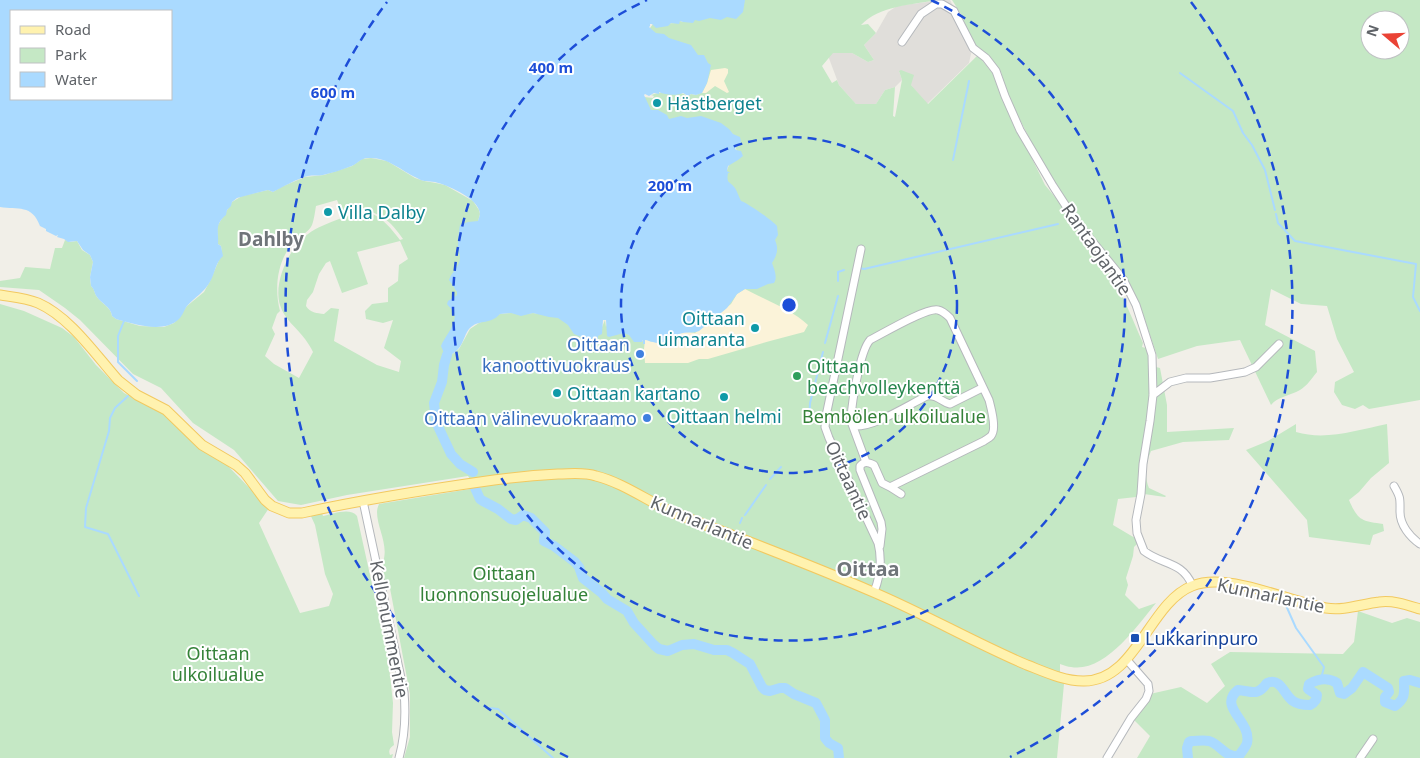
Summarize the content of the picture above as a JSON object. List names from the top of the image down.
{
  "streets": {
    "main road": ["Kunnarlantie"],
    "street": ["Rantaojantie", "Oittaantie", "Kellonummentie"]
  },
  "crossings": [
    ["Rantaojantie", "Kunnarlantie"],
    ["Oittaantie", "Kunnarlantie"],
    ["Kunnarlantie", "Kellonummentie"]
  ],
  "districts": ["Dahlby", "Oittaa"],
  "parks": ["Bembölen ulkoilualue", "Oittaan luonnonsuojelualue", "Oittaan ulkoilualue"],
  "places": {
    "other": [
      "Hästberget",
      "Villa Dalby",
      "Oittaan uimaranta",
      "Oittaan kanoottivuokraus",
      "Oittaan beachvolleykenttä",
      "Oittaan kartano",
      "Oittaan helmi",
      "Oittaan välinevuokraamo"
    ],
    "transit": ["Lukkarinpuro"]
  },
  "legend": ["Road", "Park", "Water"],
  "north": "left",
  "rings": ["400 m", "600 m", "200 m"]
}
